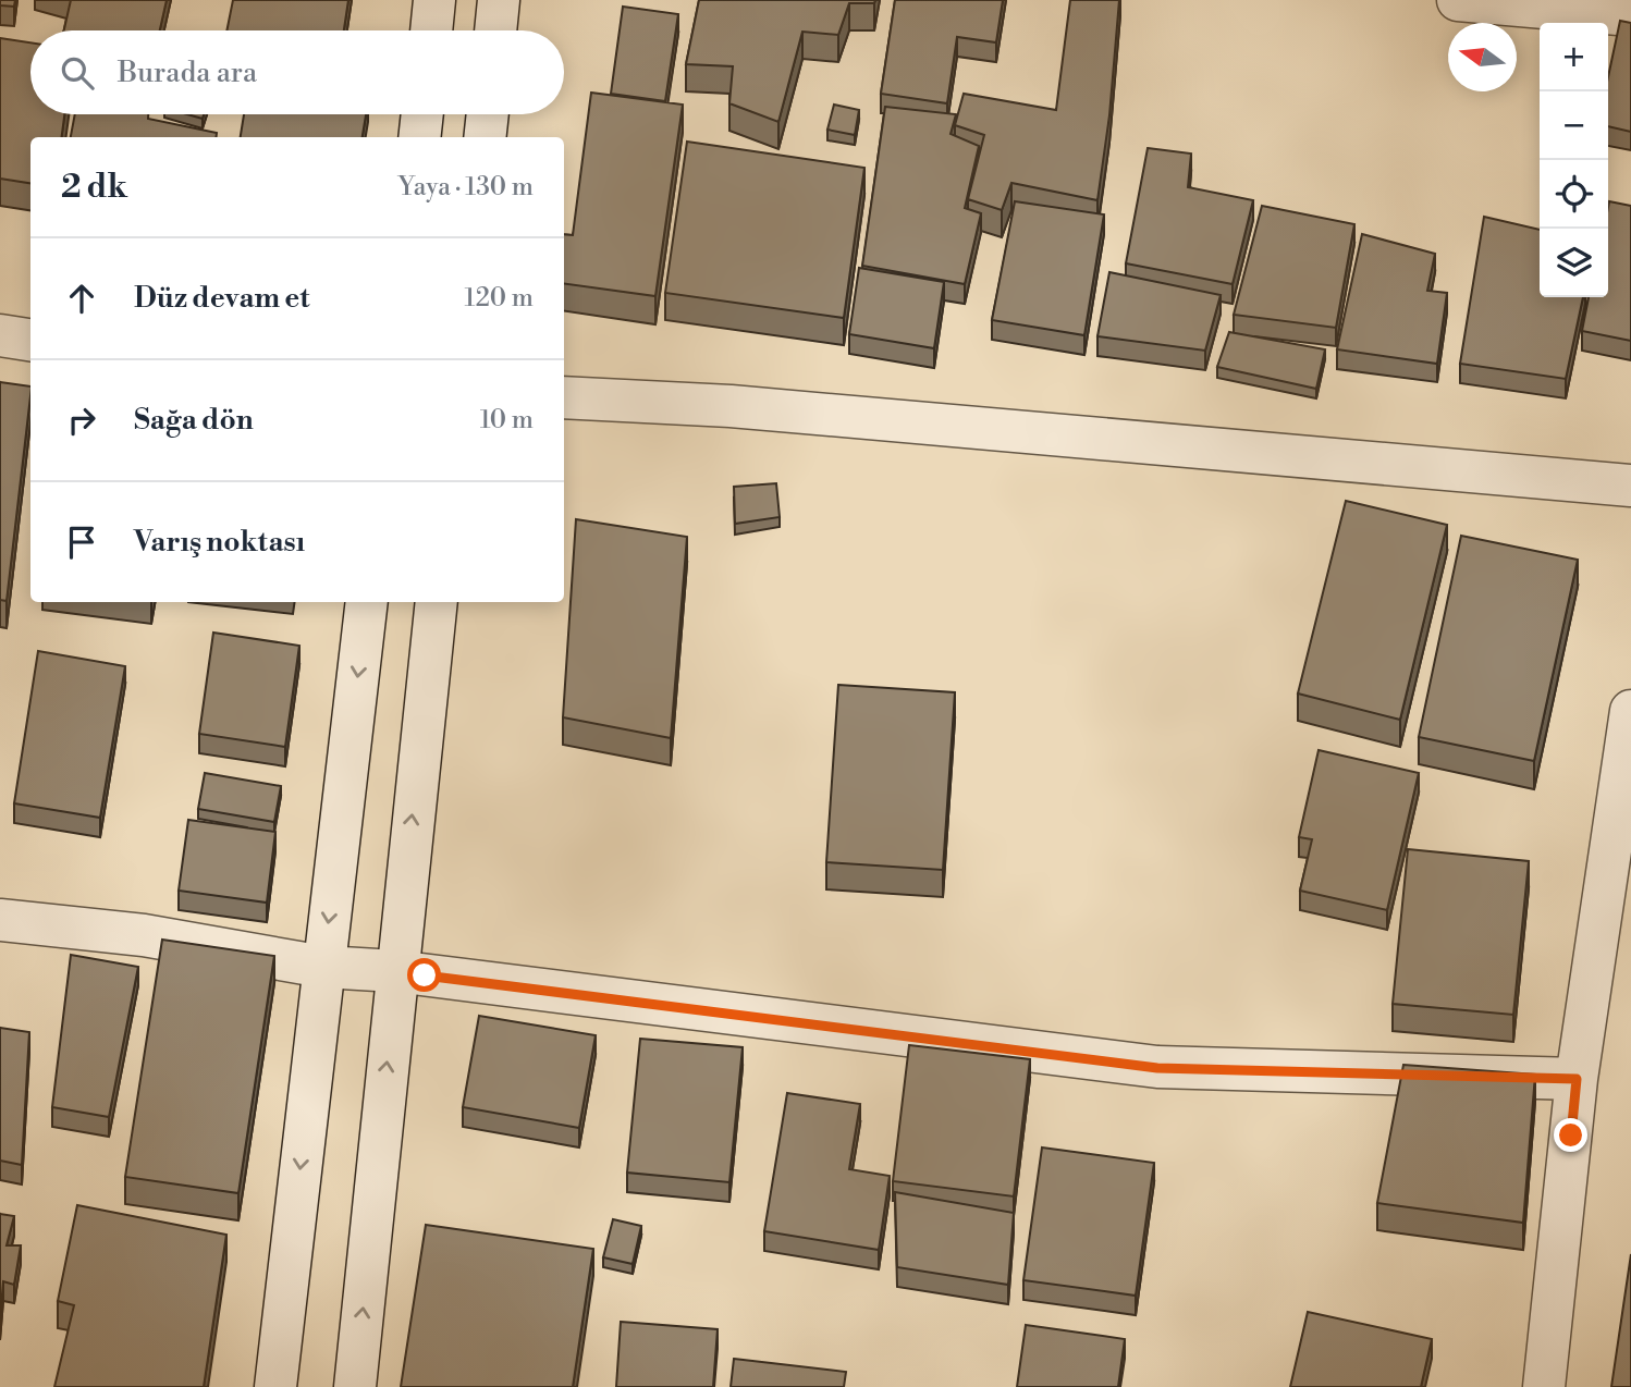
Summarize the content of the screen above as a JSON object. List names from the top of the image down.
{
  "north": "left",
  "page": {
    "map_buttons": ["+", "−"],
    "search": "Burada ara",
    "heading": ["2 dk", "Yaya · 130 m"],
    "list": [
      ["Düz devam et", "120 m"],
      ["Sağa dön", "10 m"],
      "Varış noktası"
    ]
  }
}
